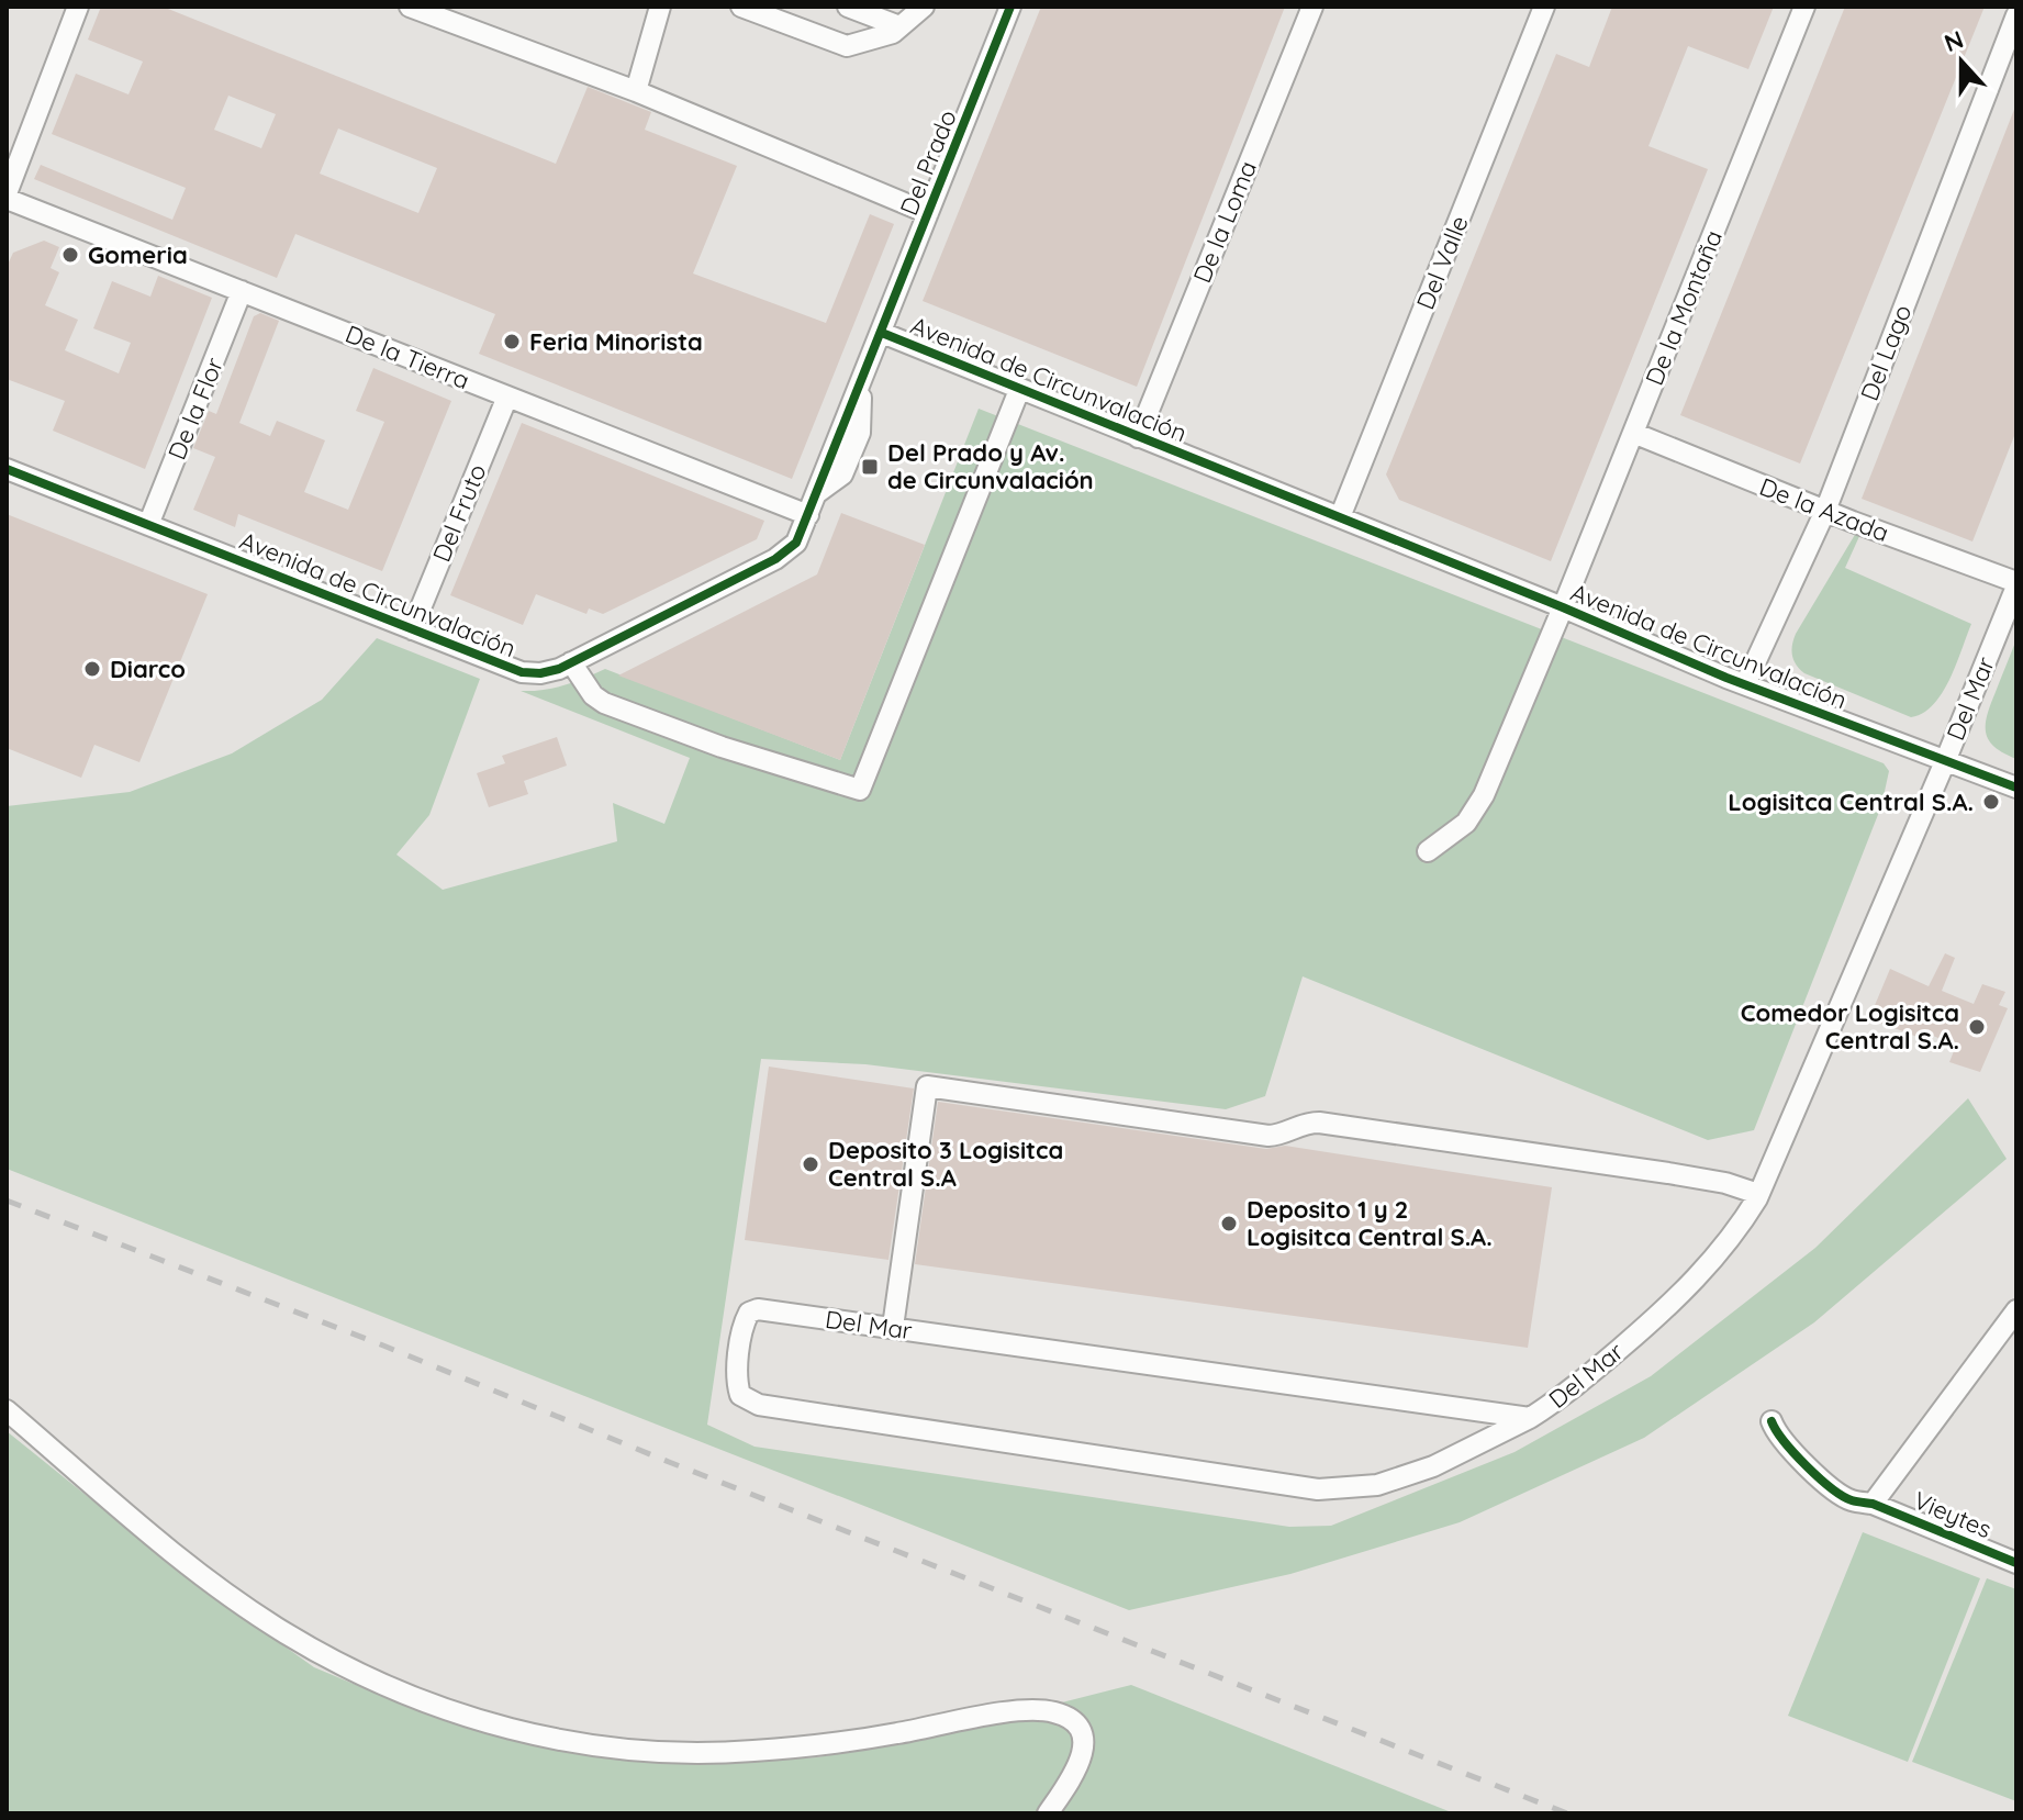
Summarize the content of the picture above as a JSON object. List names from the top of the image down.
{
  "streets": {
    "street": [
      "Del Prado",
      "De la Loma",
      "Del Valle",
      "De la Montaña",
      "Del Lago",
      "De la Tierra",
      "Avenida de Circunvalación",
      "De la Flor",
      "De la Azada",
      "Del Fruto",
      "Del Mar",
      "Vieytes"
    ]
  },
  "crossings": [
    ["Del Prado", "Avenida de Circunvalación"],
    ["De la Loma", "Avenida de Circunvalación"],
    ["Del Valle", "Avenida de Circunvalación"],
    ["De la Montaña", "Avenida de Circunvalación"],
    ["De la Montaña", "De la Azada"],
    ["Del Lago", "Avenida de Circunvalación"],
    ["Del Lago", "De la Azada"],
    ["De la Tierra", "Avenida de Circunvalación"],
    ["De la Tierra", "De la Flor"],
    ["De la Tierra", "Del Fruto"],
    ["Avenida de Circunvalación", "De la Flor"],
    ["Avenida de Circunvalación", "Del Fruto"],
    ["Avenida de Circunvalación", "Del Mar"],
    ["De la Azada", "Del Mar"]
  ],
  "places": {
    "other": [
      "Gomeria",
      "Feria Minorista",
      "Diarco",
      "Logisitca Central S.A.",
      "Comedor Logisitca Central S.A.",
      "Deposito 3 Logisitca Central S.A",
      "Deposito 1 y 2 Logisitca Central S.A."
    ],
    "transit": ["Del Prado y Av. de Circunvalación"]
  },
  "north": "top"
}
